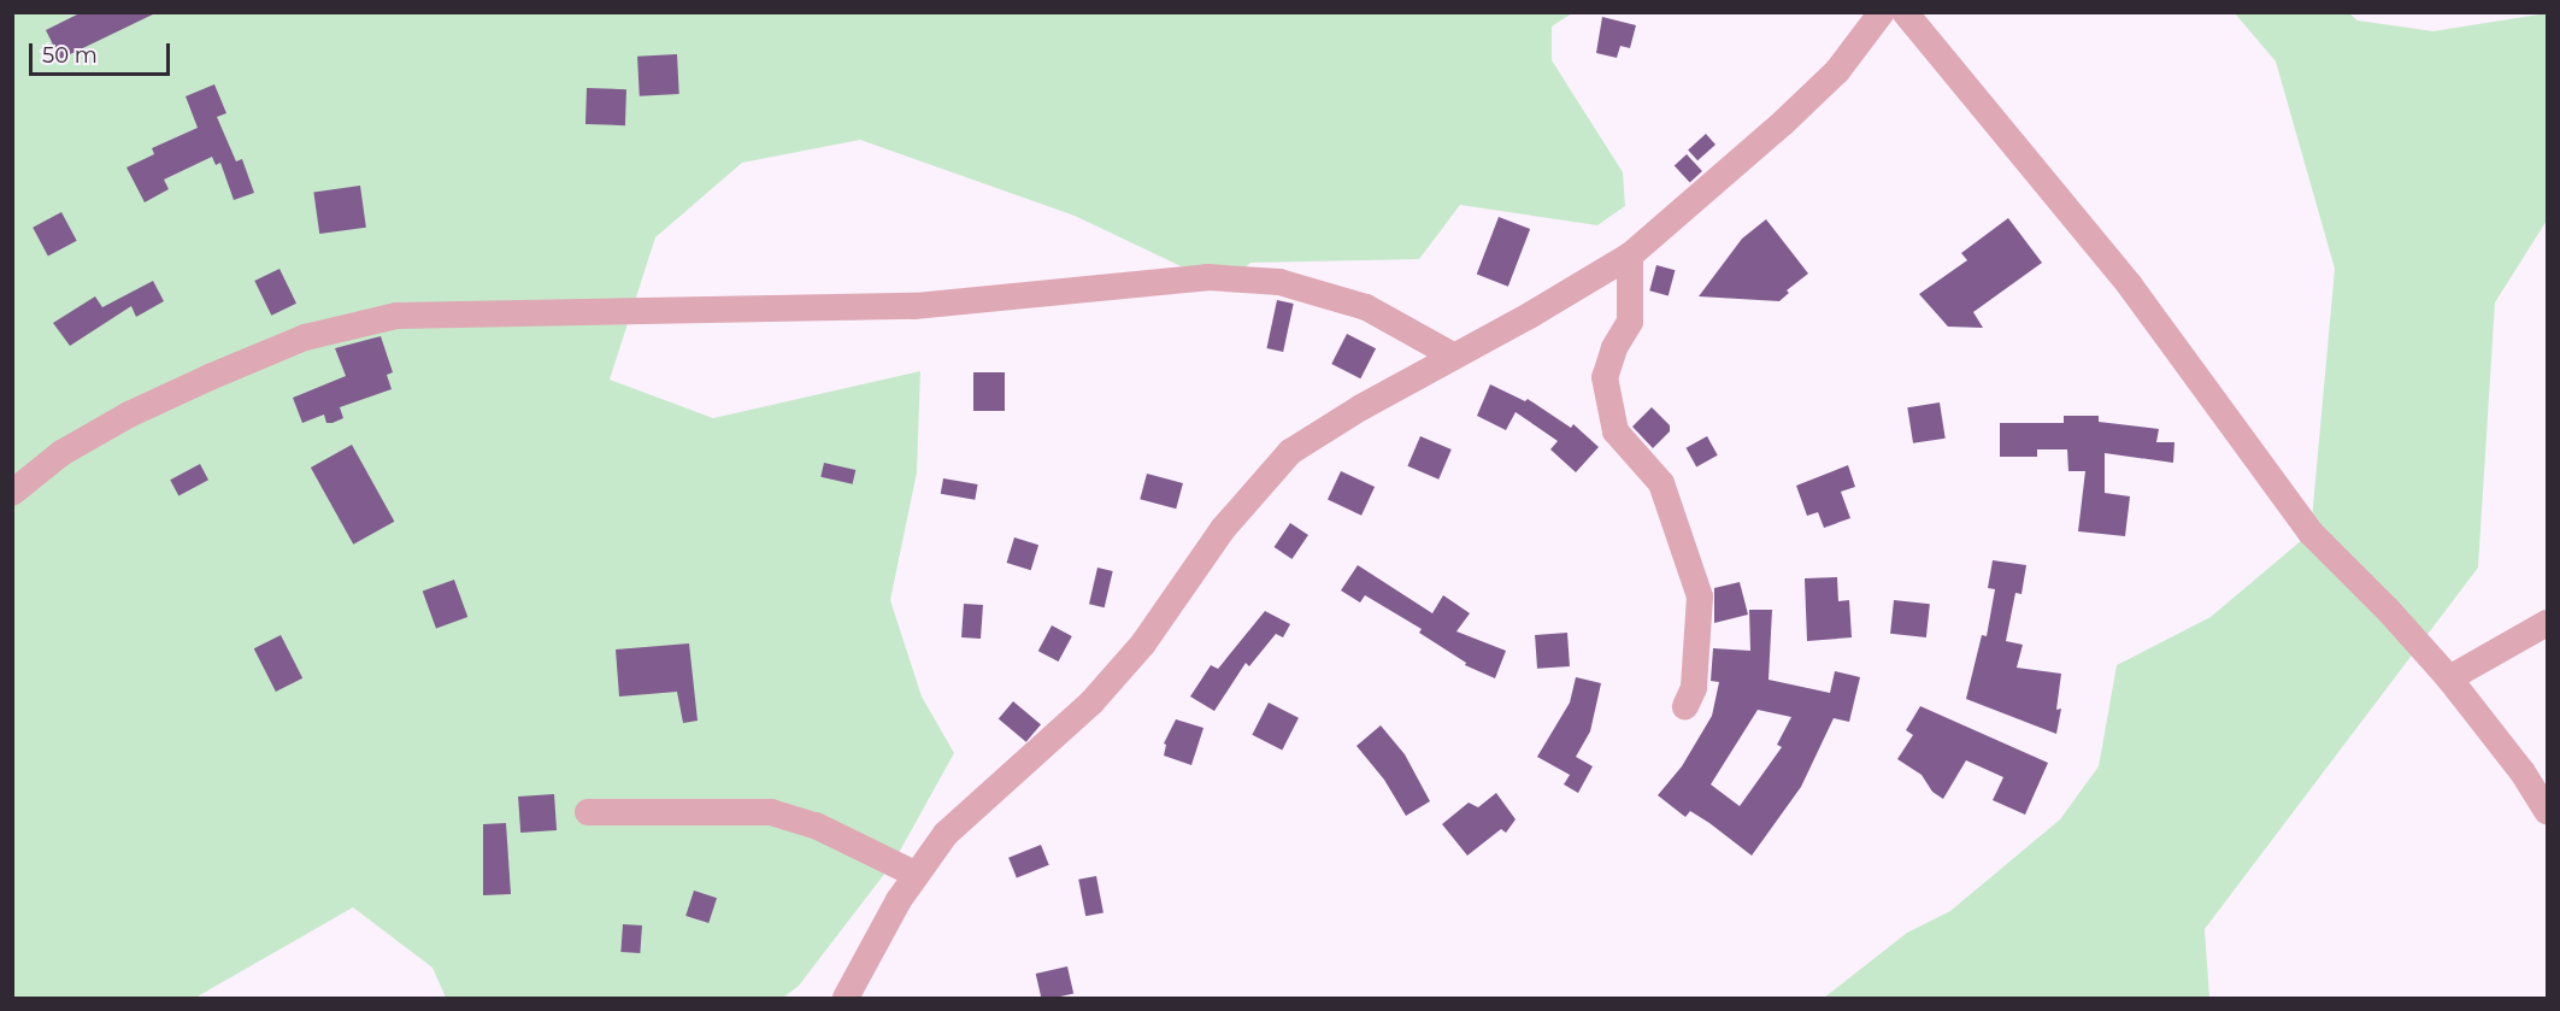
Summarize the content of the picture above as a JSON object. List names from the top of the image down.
{
  "scale_bar": "50 m"
}
